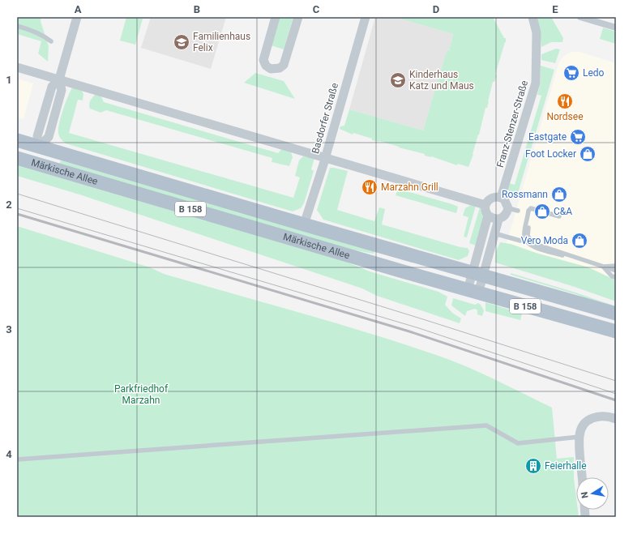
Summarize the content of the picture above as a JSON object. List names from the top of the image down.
{
  "streets": {
    "main road": ["Märkische Allee", "B 158"],
    "street": ["Basdorfer Straße", "Franz-Stenzer-Straße"]
  },
  "crossings": [
    ["Basdorfer Straße", "Märkische Allee"]
  ],
  "parks": ["Parkfriedhof Marzahn"],
  "places": {
    "school or university": ["Familienhaus Felix", "Kinderhaus Katz und Maus"],
    "supermarket": ["Ledo", "Eastgate"],
    "restaurant": ["Nordsee", "Marzahn Grill"],
    "shop": [
      "Foot Locker",
      "Rossmann",
      "C&A",
      "Vero Moda"
    ],
    "building": ["Feierhalle"]
  },
  "north": "left",
  "grid": {
    "columns": [
      "A",
      "B",
      "C",
      "D",
      "E"
    ],
    "rows": [
      "1",
      "2",
      "3",
      "4"
    ]
  }
}
